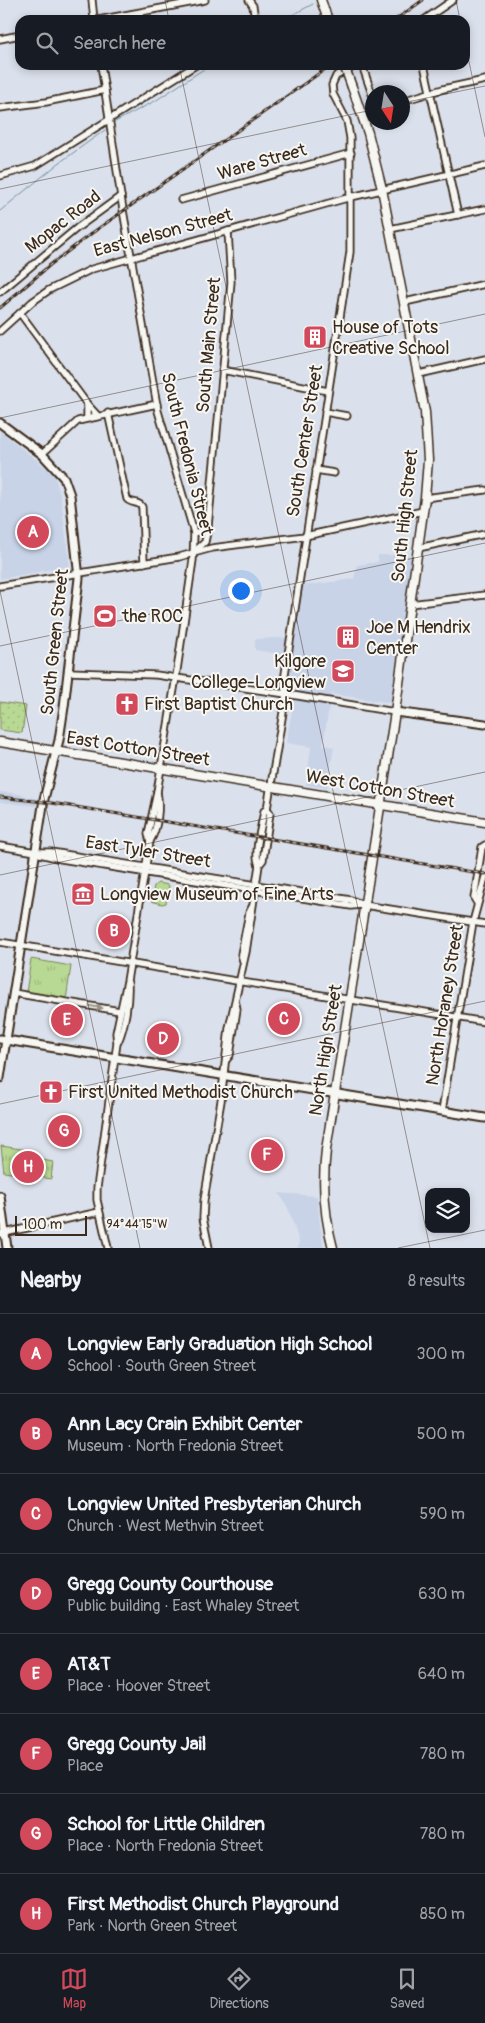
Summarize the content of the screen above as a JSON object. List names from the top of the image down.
{
  "streets": {
    "main road": [
      "South High Street",
      "East Cotton Street",
      "West Cotton Street",
      "North High Street"
    ],
    "street": [
      "Ware Street",
      "Mopac Road",
      "East Nelson Street",
      "South Main Street",
      "South Center Street",
      "South Fredonia Street",
      "South Green Street",
      "East Tyler Street",
      "North Horaney Street"
    ]
  },
  "crossings": [
    ["Ware Street", "South Center Street"],
    ["Mopac Road", "South Fredonia Street"],
    ["East Nelson Street", "South Main Street"],
    ["East Nelson Street", "South Center Street"],
    ["East Nelson Street", "South Fredonia Street"],
    ["East Nelson Street", "South High Street"],
    ["South Main Street", "South Fredonia Street"],
    ["South Center Street", "East Cotton Street"],
    ["South Center Street", "West Cotton Street"],
    ["South Center Street", "East Tyler Street"],
    ["South Fredonia Street", "East Cotton Street"],
    ["South Fredonia Street", "East Tyler Street"],
    ["South High Street", "West Cotton Street"],
    ["South High Street", "North High Street"],
    ["South Green Street", "East Cotton Street"],
    ["South Green Street", "East Tyler Street"],
    ["East Cotton Street", "West Cotton Street"],
    ["East Tyler Street", "North Horaney Street"],
    ["East Tyler Street", "North High Street"]
  ],
  "places": {
    "building": ["House of Tots Creative School", "Joe M Hendrix Center"],
    "sports": ["the ROC"],
    "school or university": ["Kilgore College-Longview"],
    "church": ["First Baptist Church", "First United Methodist Church"],
    "museum": ["Longview Museum of Fine Arts"]
  },
  "scale_bar": "100 m",
  "north": "bottom",
  "page": {
    "search": "Search here",
    "pins": [
      "A",
      "B",
      "C",
      "E",
      "D",
      "G",
      "F",
      "H"
    ],
    "scale": "100 m",
    "heading": ["Nearby", "8 results"],
    "list": [
      {
        "mark": "A",
        "name": "Longview Early Graduation High School",
        "note": "School · South Green Street",
        "value": "300 m"
      },
      {
        "mark": "B",
        "name": "Ann Lacy Crain Exhibit Center",
        "note": "Museum · North Fredonia Street",
        "value": "500 m"
      },
      {
        "mark": "C",
        "name": "Longview United Presbyterian Church",
        "note": "Church · West Methvin Street",
        "value": "590 m"
      },
      {
        "mark": "D",
        "name": "Gregg County Courthouse",
        "note": "Public building · East Whaley Street",
        "value": "630 m"
      },
      {
        "mark": "E",
        "name": "AT&T",
        "note": "Place · Hoover Street",
        "value": "640 m"
      },
      {
        "mark": "F",
        "name": "Gregg County Jail",
        "note": "Place",
        "value": "780 m"
      },
      {
        "mark": "G",
        "name": "School for Little Children",
        "note": "Place · North Fredonia Street",
        "value": "780 m"
      },
      {
        "mark": "H",
        "name": "First Methodist Church Playground",
        "note": "Park · North Green Street",
        "value": "850 m"
      }
    ],
    "nav": ["Map", "Directions", "Saved"]
  },
  "coordinates": ["94°44'15\"W"]
}
